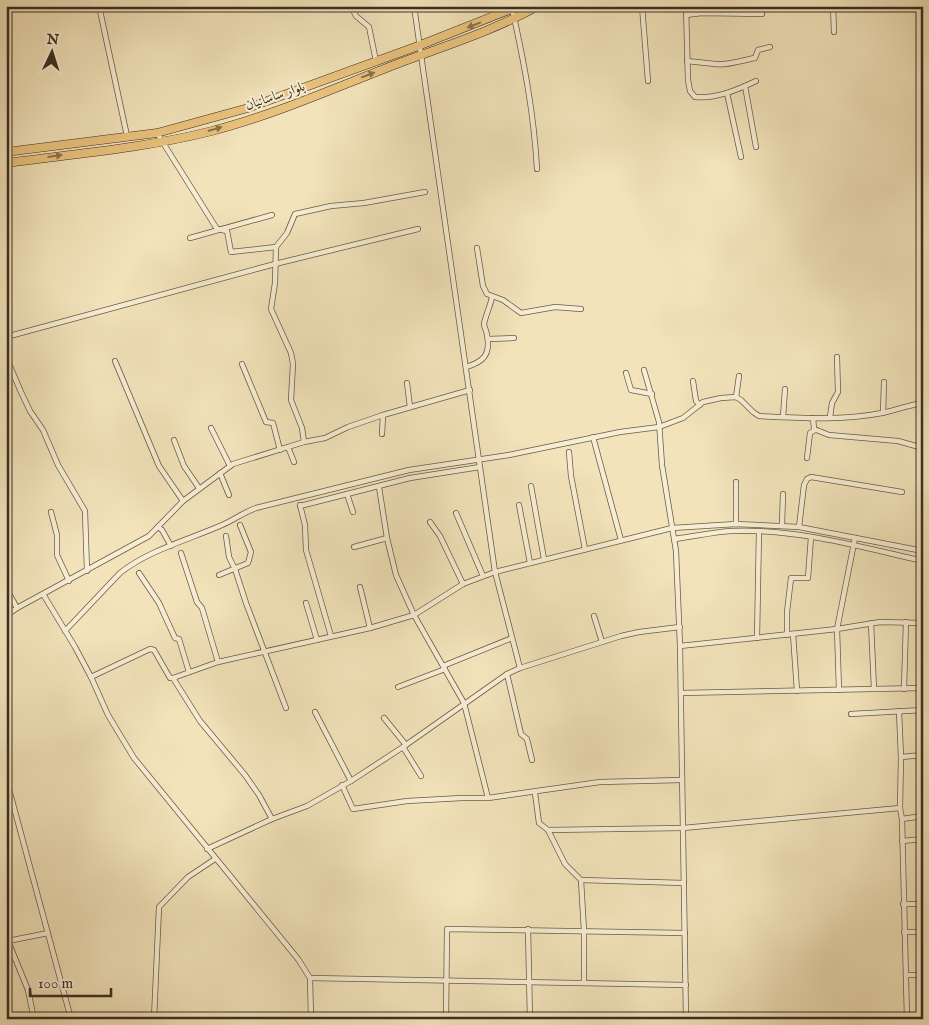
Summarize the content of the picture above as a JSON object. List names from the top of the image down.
{
  "streets": {
    "highway": ["بلوار ساسانیان"]
  },
  "scale_bar": "100 m",
  "north": "top"
}
